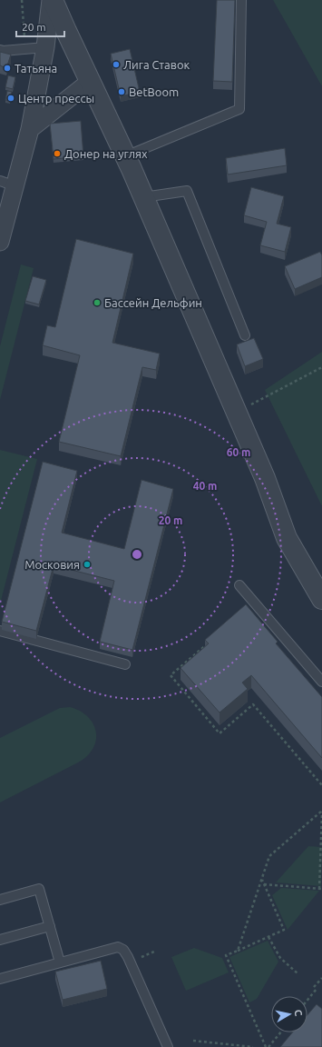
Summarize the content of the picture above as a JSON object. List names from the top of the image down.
{
  "places": [
    "Лига Ставок",
    "Татьяна",
    "BetBoom",
    "Центр прессы",
    "Донер на углях",
    "Бассейн Дельфин",
    "Московия"
  ],
  "scale_bar": "20 m",
  "north": "right",
  "rings": ["60 m", "40 m", "20 m"]
}
